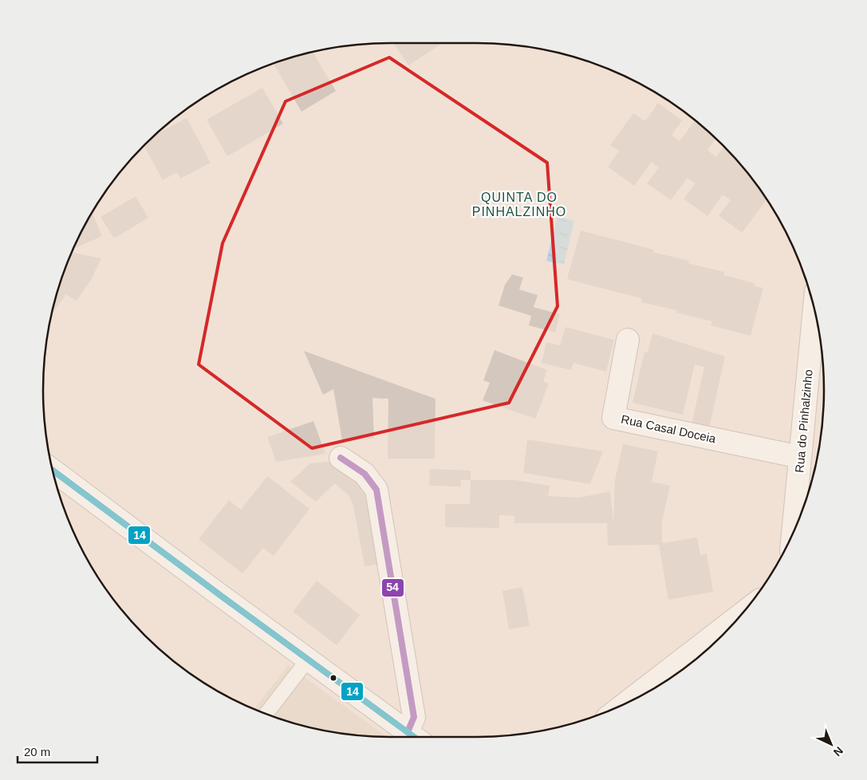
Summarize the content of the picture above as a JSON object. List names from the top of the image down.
{
  "streets": {
    "street": ["Rua do Pinhalzinho", "Rua Casal Doceia"]
  },
  "crossings": [
    ["Rua do Pinhalzinho", "Rua Casal Doceia"]
  ],
  "districts": ["QUINTA DO PINHALZINHO"],
  "lines": ["transit line 54", "transit line 14"],
  "scale_bar": "20 m",
  "north": "bottom right"
}
